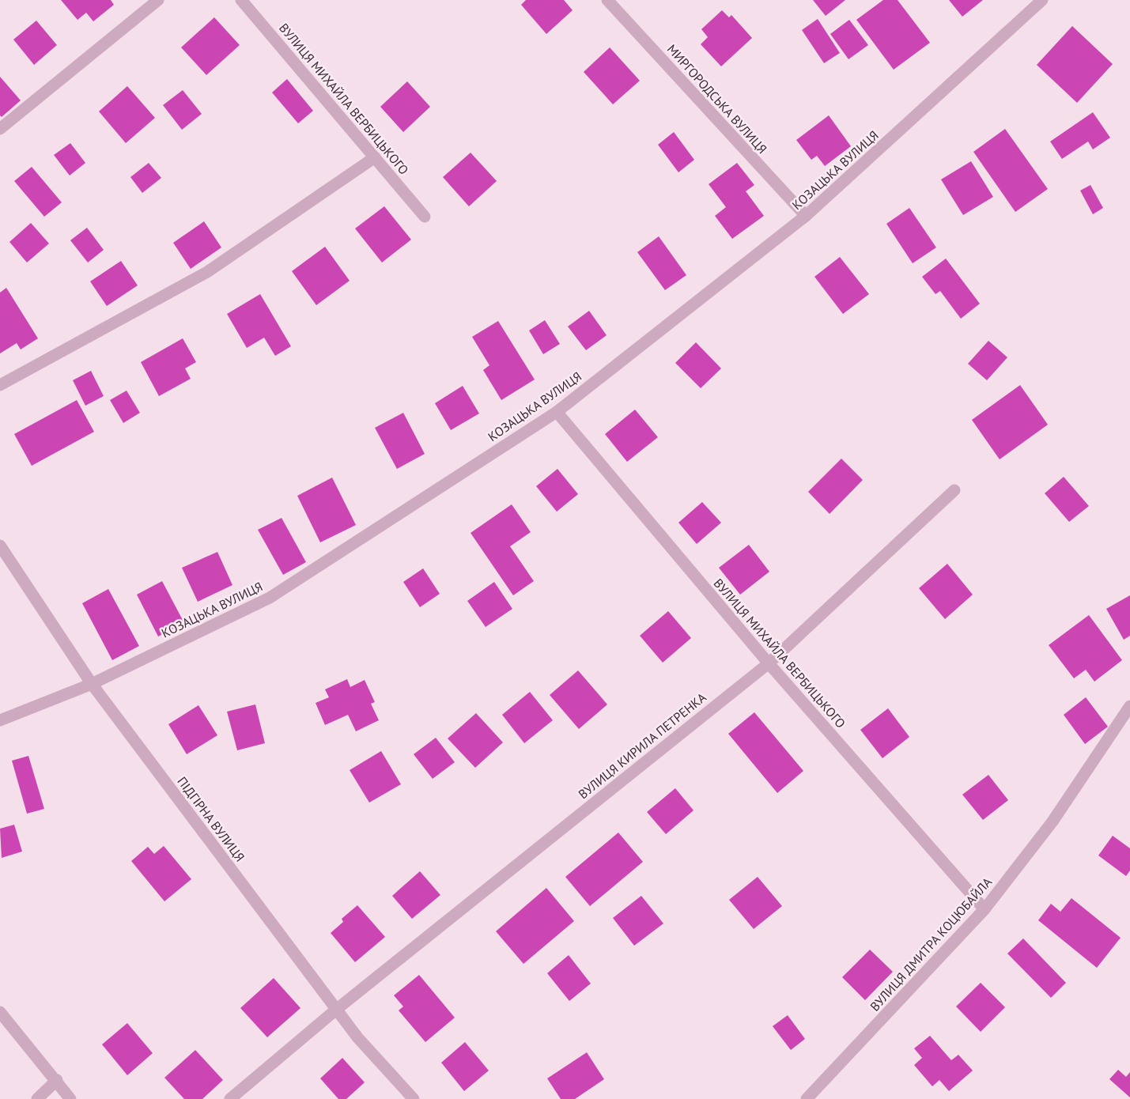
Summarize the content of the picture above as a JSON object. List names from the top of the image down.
{
  "streets": {
    "street": [
      "ВУЛИЦЯ МИХАЙЛА ВЕРБИЦЬКОГО",
      "МИРГОРОДСЬКА ВУЛИЦЯ",
      "КОЗАЦЬКА ВУЛИЦЯ",
      "ВУЛИЦЯ КИРИЛА ПЕТРЕНКА",
      "ПІДГІРНА ВУЛИЦЯ",
      "ВУЛИЦЯ ДМИТРА КОЦЮБАЙЛА"
    ]
  },
  "crossings": [
    ["ВУЛИЦЯ МИХАЙЛА ВЕРБИЦЬКОГО", "КОЗАЦЬКА ВУЛИЦЯ"],
    ["ВУЛИЦЯ МИХАЙЛА ВЕРБИЦЬКОГО", "ВУЛИЦЯ КИРИЛА ПЕТРЕНКА"],
    ["ВУЛИЦЯ МИХАЙЛА ВЕРБИЦЬКОГО", "ВУЛИЦЯ ДМИТРА КОЦЮБАЙЛА"],
    ["МИРГОРОДСЬКА ВУЛИЦЯ", "КОЗАЦЬКА ВУЛИЦЯ"],
    ["КОЗАЦЬКА ВУЛИЦЯ", "ПІДГІРНА ВУЛИЦЯ"],
    ["ВУЛИЦЯ КИРИЛА ПЕТРЕНКА", "ПІДГІРНА ВУЛИЦЯ"]
  ]
}
